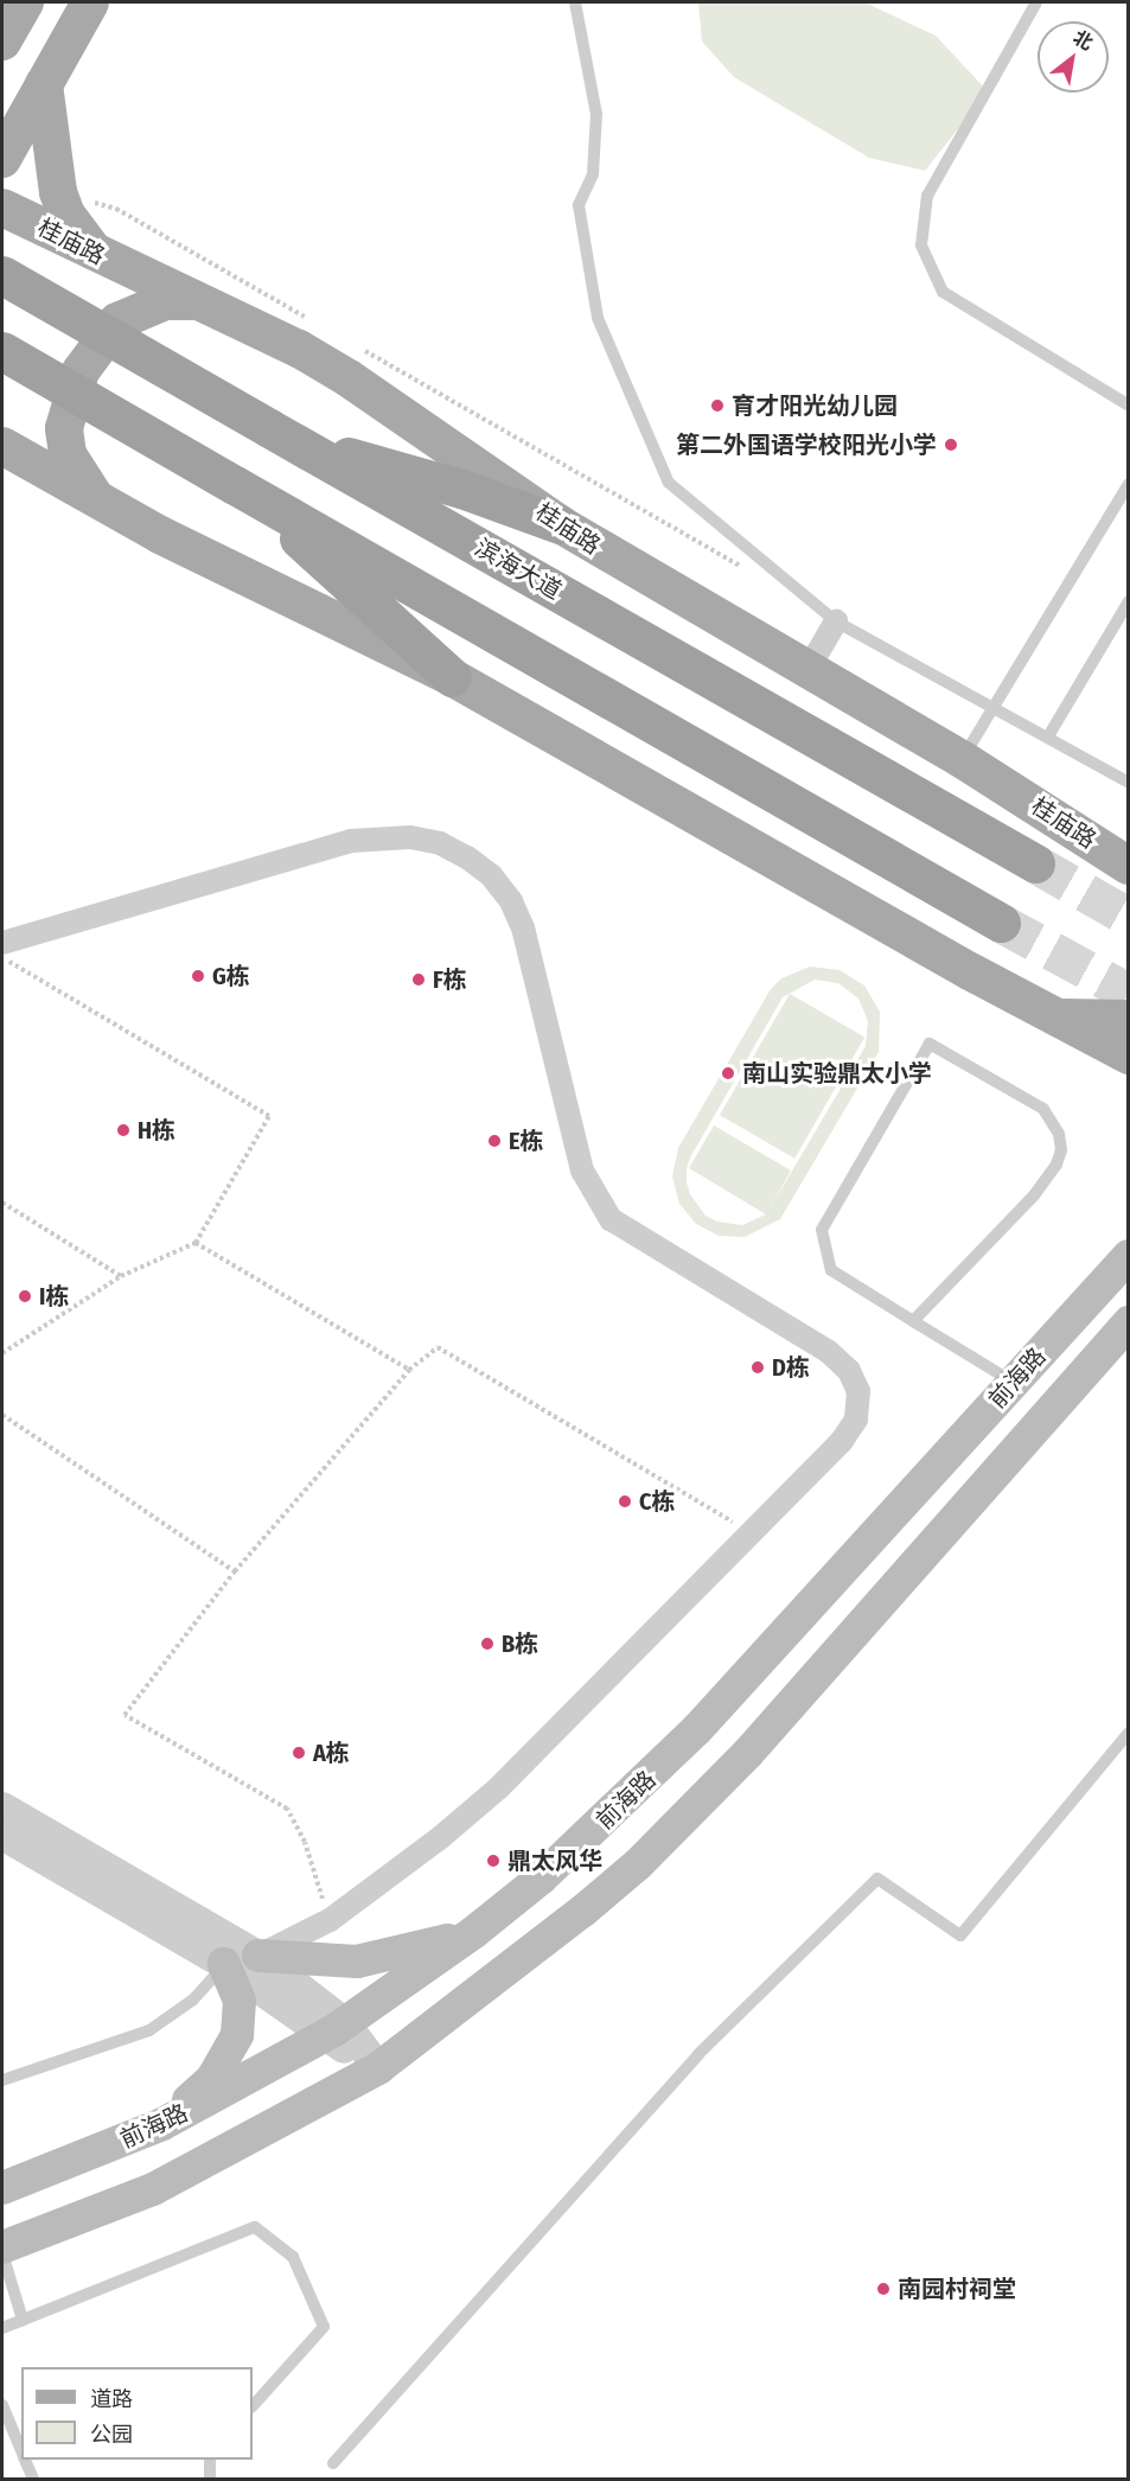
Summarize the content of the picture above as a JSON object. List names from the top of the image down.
{
  "streets": {
    "highway": ["滨海大道"],
    "main road": ["桂庙路", "前海路"]
  },
  "places": [
    "育才阳光幼儿园",
    "第二外国语学校阳光小学",
    "G栋",
    "F栋",
    "南山实验鼎太小学",
    "H栋",
    "E栋",
    "I栋",
    "D栋",
    "C栋",
    "B栋",
    "A栋",
    "鼎太风华",
    "南园村祠堂"
  ],
  "legend": ["道路", "公园"],
  "north": "top right"
}
